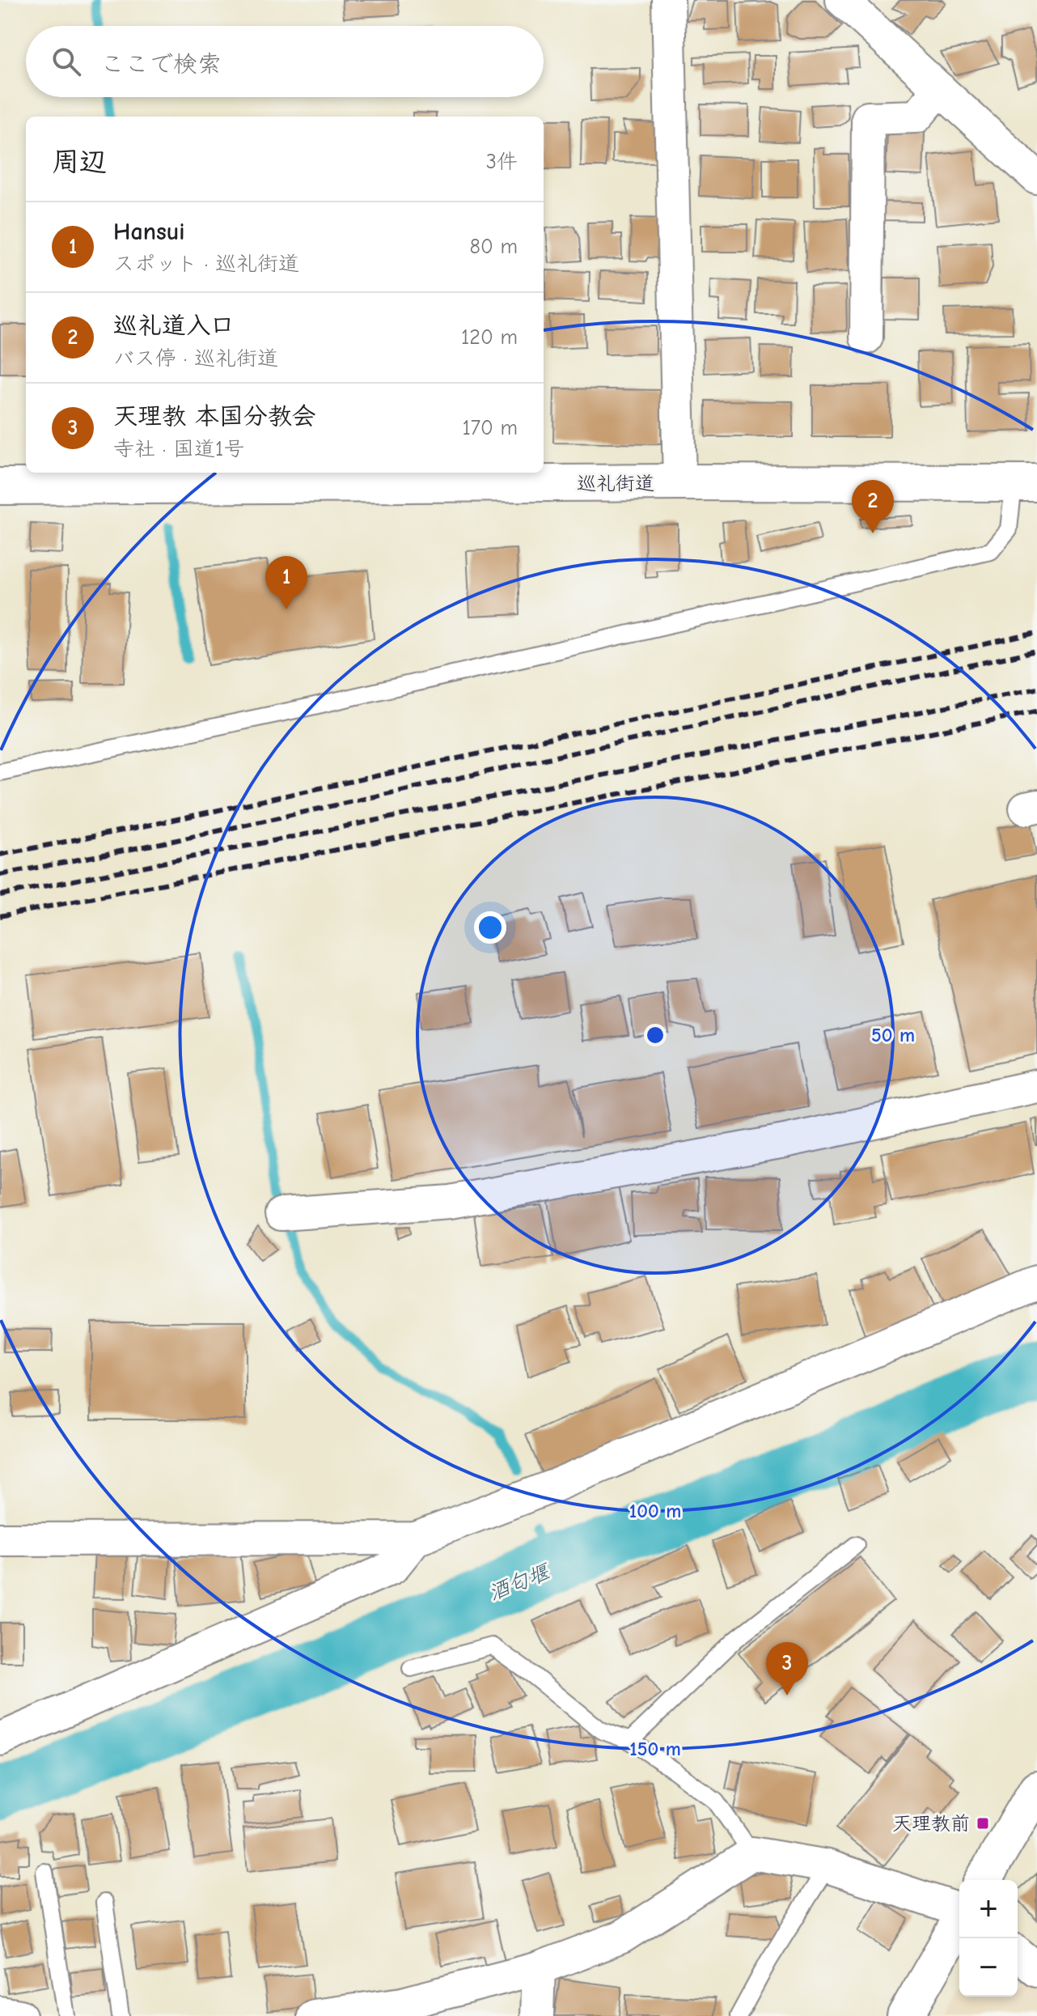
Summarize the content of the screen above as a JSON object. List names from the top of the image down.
{
  "streets": {
    "main road": ["巡礼街道"]
  },
  "water": ["酒匂堰"],
  "places": {
    "transit": ["天理教前"]
  },
  "page": {
    "search": "ここで検索",
    "heading": ["周辺", "3件"],
    "list": [
      {
        "mark": "1",
        "name": "Hansui",
        "note": "スポット · 巡礼街道",
        "value": "80 m"
      },
      {
        "mark": "2",
        "name": "巡礼道入口",
        "note": "バス停 · 巡礼街道",
        "value": "120 m"
      },
      {
        "mark": "3",
        "name": "天理教 本国分教会",
        "note": "寺社 · 国道1号",
        "value": "170 m"
      }
    ],
    "pins": ["2", "1", "3"],
    "map_buttons": ["+", "−"]
  },
  "rings": ["50 m", "100 m", "150 m"]
}
